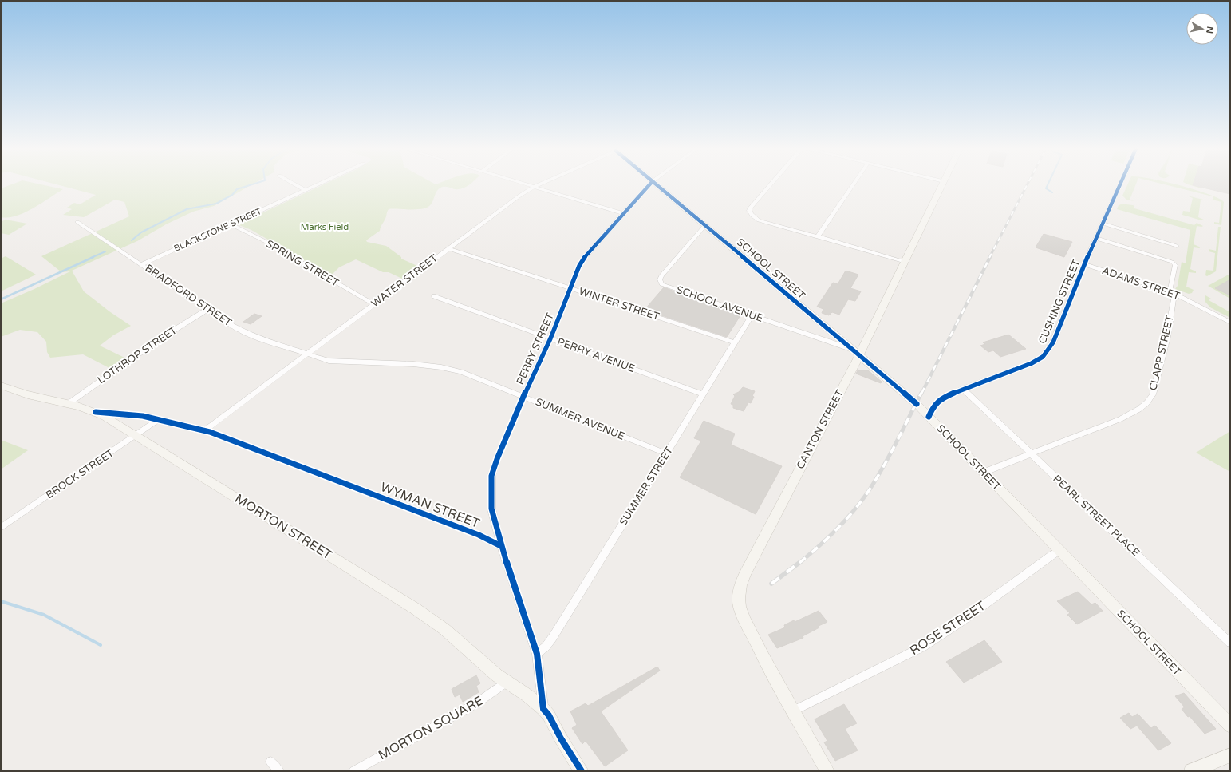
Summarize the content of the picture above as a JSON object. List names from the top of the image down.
{
  "streets": {
    "street": [
      "BLACKSTONE STREET",
      "SPRING STREET",
      "SCHOOL STREET",
      "WATER STREET",
      "ADAMS STREET",
      "BRADFORD STREET",
      "CUSHING STREET",
      "WINTER STREET",
      "SCHOOL AVENUE",
      "PERRY STREET",
      "CLAPP STREET",
      "LOTHROP STREET",
      "PERRY AVENUE",
      "SUMMER AVENUE",
      "CANTON STREET",
      "BROCK STREET",
      "SUMMER STREET",
      "WYMAN STREET",
      "PEARL STREET PLACE",
      "MORTON STREET",
      "ROSE STREET",
      "MORTON SQUARE"
    ]
  },
  "crossings": [
    ["BLACKSTONE STREET", "SPRING STREET"],
    ["BLACKSTONE STREET", "BRADFORD STREET"],
    ["SPRING STREET", "WATER STREET"],
    ["SCHOOL STREET", "CUSHING STREET"],
    ["SCHOOL STREET", "SCHOOL AVENUE"],
    ["SCHOOL STREET", "CLAPP STREET"],
    ["SCHOOL STREET", "CANTON STREET"],
    ["SCHOOL STREET", "ROSE STREET"],
    ["WATER STREET", "BRADFORD STREET"],
    ["WATER STREET", "WINTER STREET"],
    ["WATER STREET", "SUMMER AVENUE"],
    ["WATER STREET", "WYMAN STREET"],
    ["ADAMS STREET", "CUSHING STREET"],
    ["ADAMS STREET", "CLAPP STREET"],
    ["BRADFORD STREET", "LOTHROP STREET"],
    ["BRADFORD STREET", "SUMMER AVENUE"],
    ["CUSHING STREET", "CLAPP STREET"],
    ["CUSHING STREET", "PEARL STREET PLACE"],
    ["WINTER STREET", "PERRY STREET"],
    ["WINTER STREET", "SUMMER STREET"],
    ["SCHOOL AVENUE", "CANTON STREET"],
    ["SCHOOL AVENUE", "SUMMER STREET"],
    ["PERRY STREET", "PERRY AVENUE"],
    ["PERRY STREET", "SUMMER AVENUE"],
    ["PERRY STREET", "WYMAN STREET"],
    ["CLAPP STREET", "PEARL STREET PLACE"],
    ["LOTHROP STREET", "MORTON STREET"],
    ["PERRY AVENUE", "SUMMER STREET"],
    ["SUMMER AVENUE", "SUMMER STREET"],
    ["CANTON STREET", "ROSE STREET"],
    ["BROCK STREET", "WYMAN STREET"],
    ["BROCK STREET", "MORTON STREET"],
    ["WYMAN STREET", "MORTON STREET"],
    ["MORTON STREET", "MORTON SQUARE"]
  ],
  "parks": ["Marks Field"],
  "north": "right"
}
